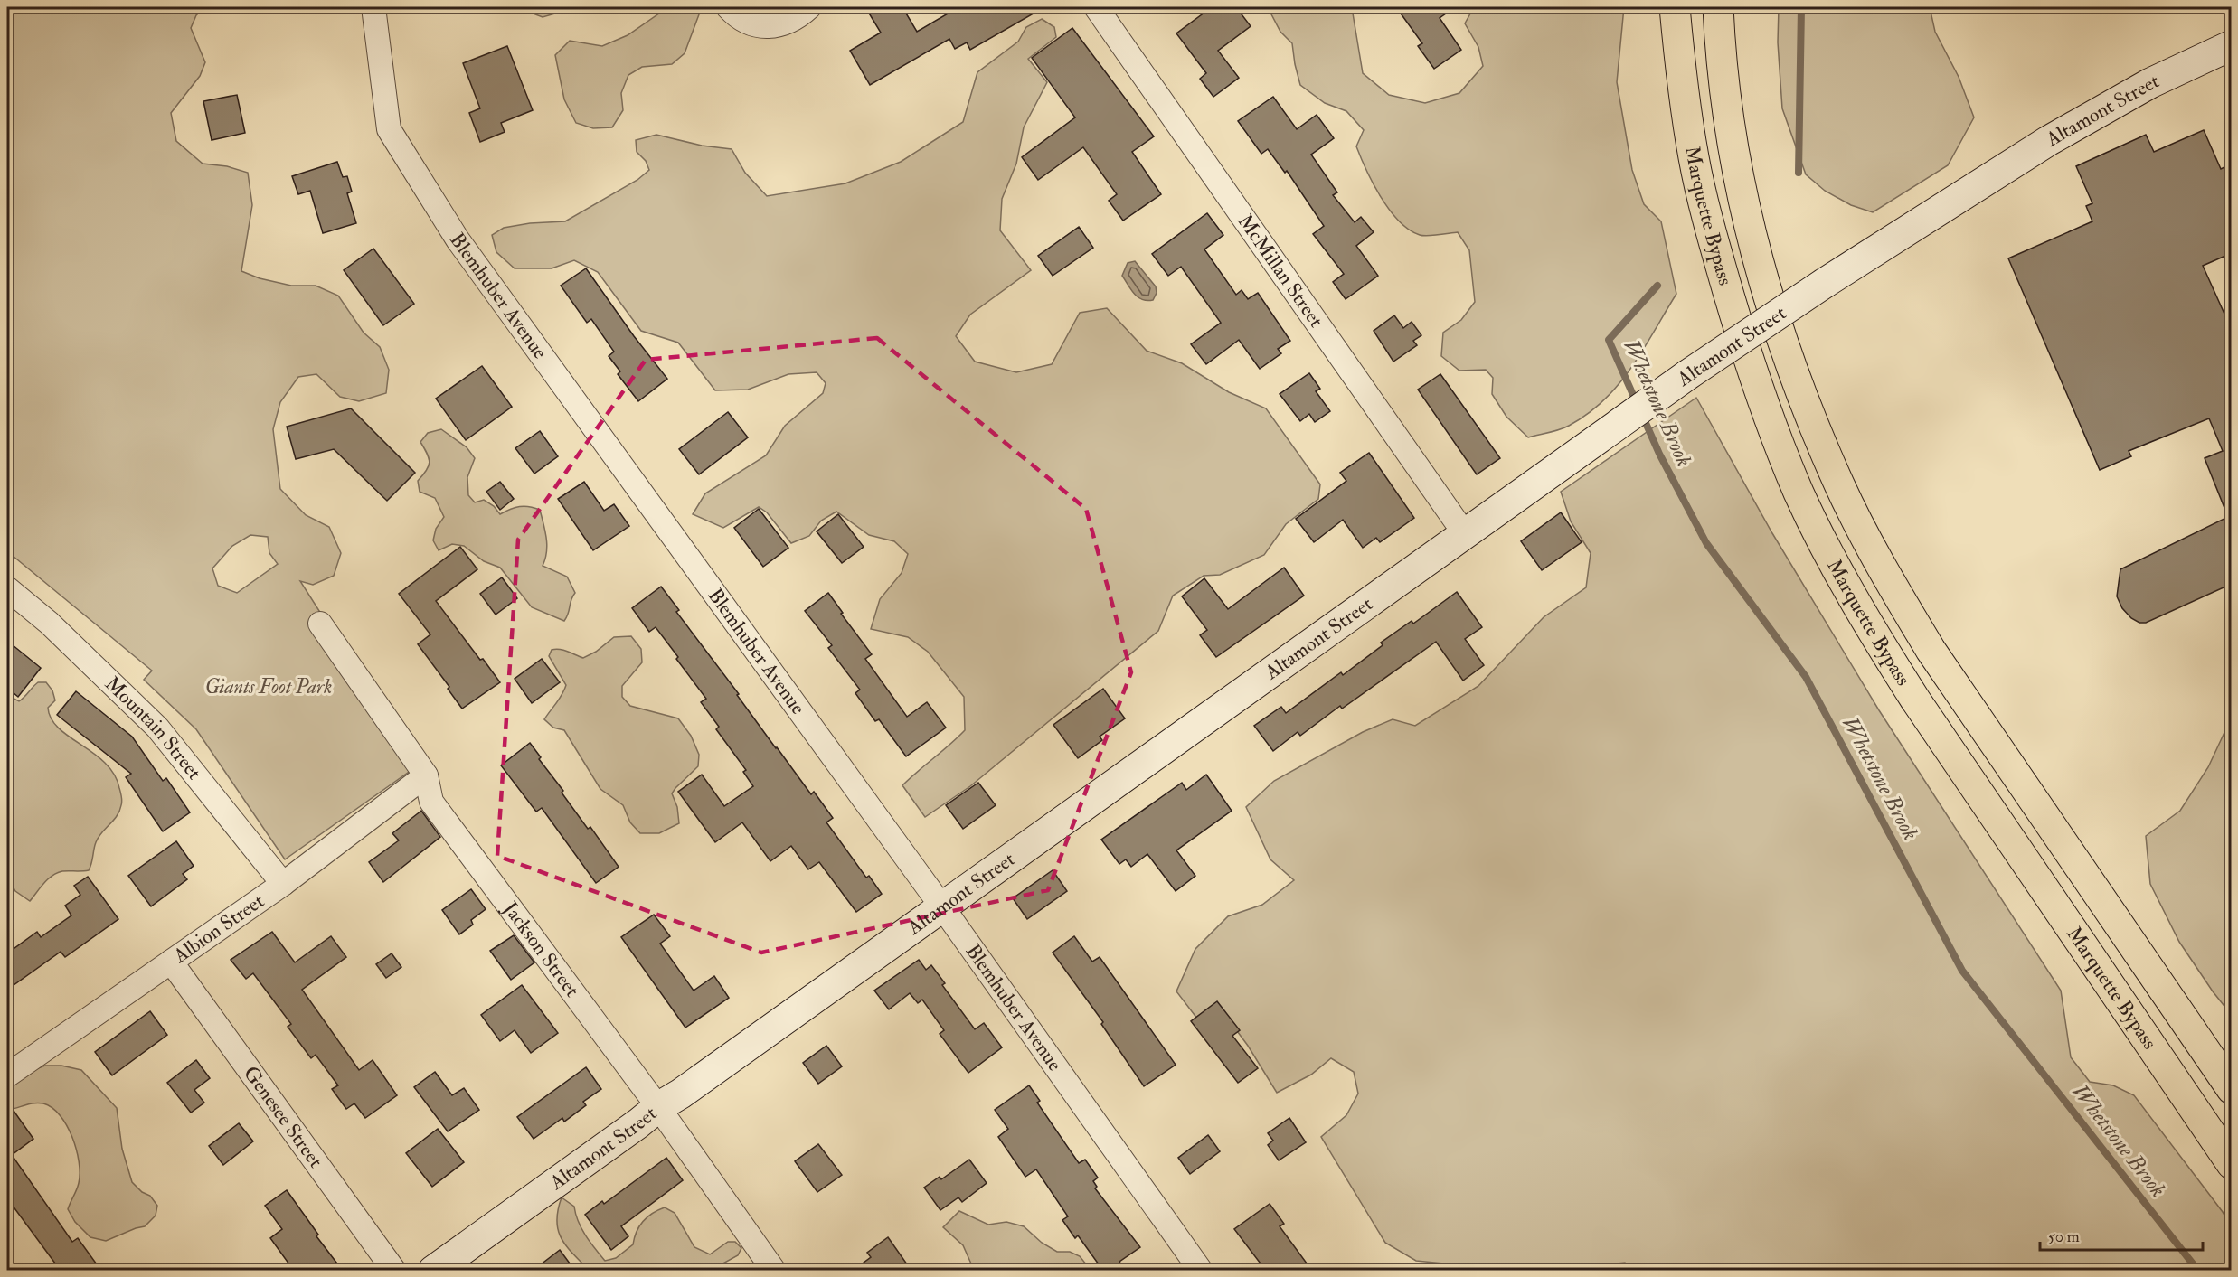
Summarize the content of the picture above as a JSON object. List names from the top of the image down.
{
  "streets": {
    "highway": ["Marquette Bypass"],
    "street": [
      "Altamont Street",
      "McMillan Street",
      "Blemhuber Avenue",
      "Mountain Street",
      "Albion Street",
      "Jackson Street",
      "Genesee Street"
    ]
  },
  "crossings": [
    ["Altamont Street", "McMillan Street"],
    ["Altamont Street", "Blemhuber Avenue"],
    ["Altamont Street", "Jackson Street"],
    ["Mountain Street", "Albion Street"],
    ["Albion Street", "Jackson Street"],
    ["Albion Street", "Genesee Street"]
  ],
  "water": ["Whetstone Brook"],
  "parks": ["Giants Foot Park"],
  "scale_bar": "50 m"
}
